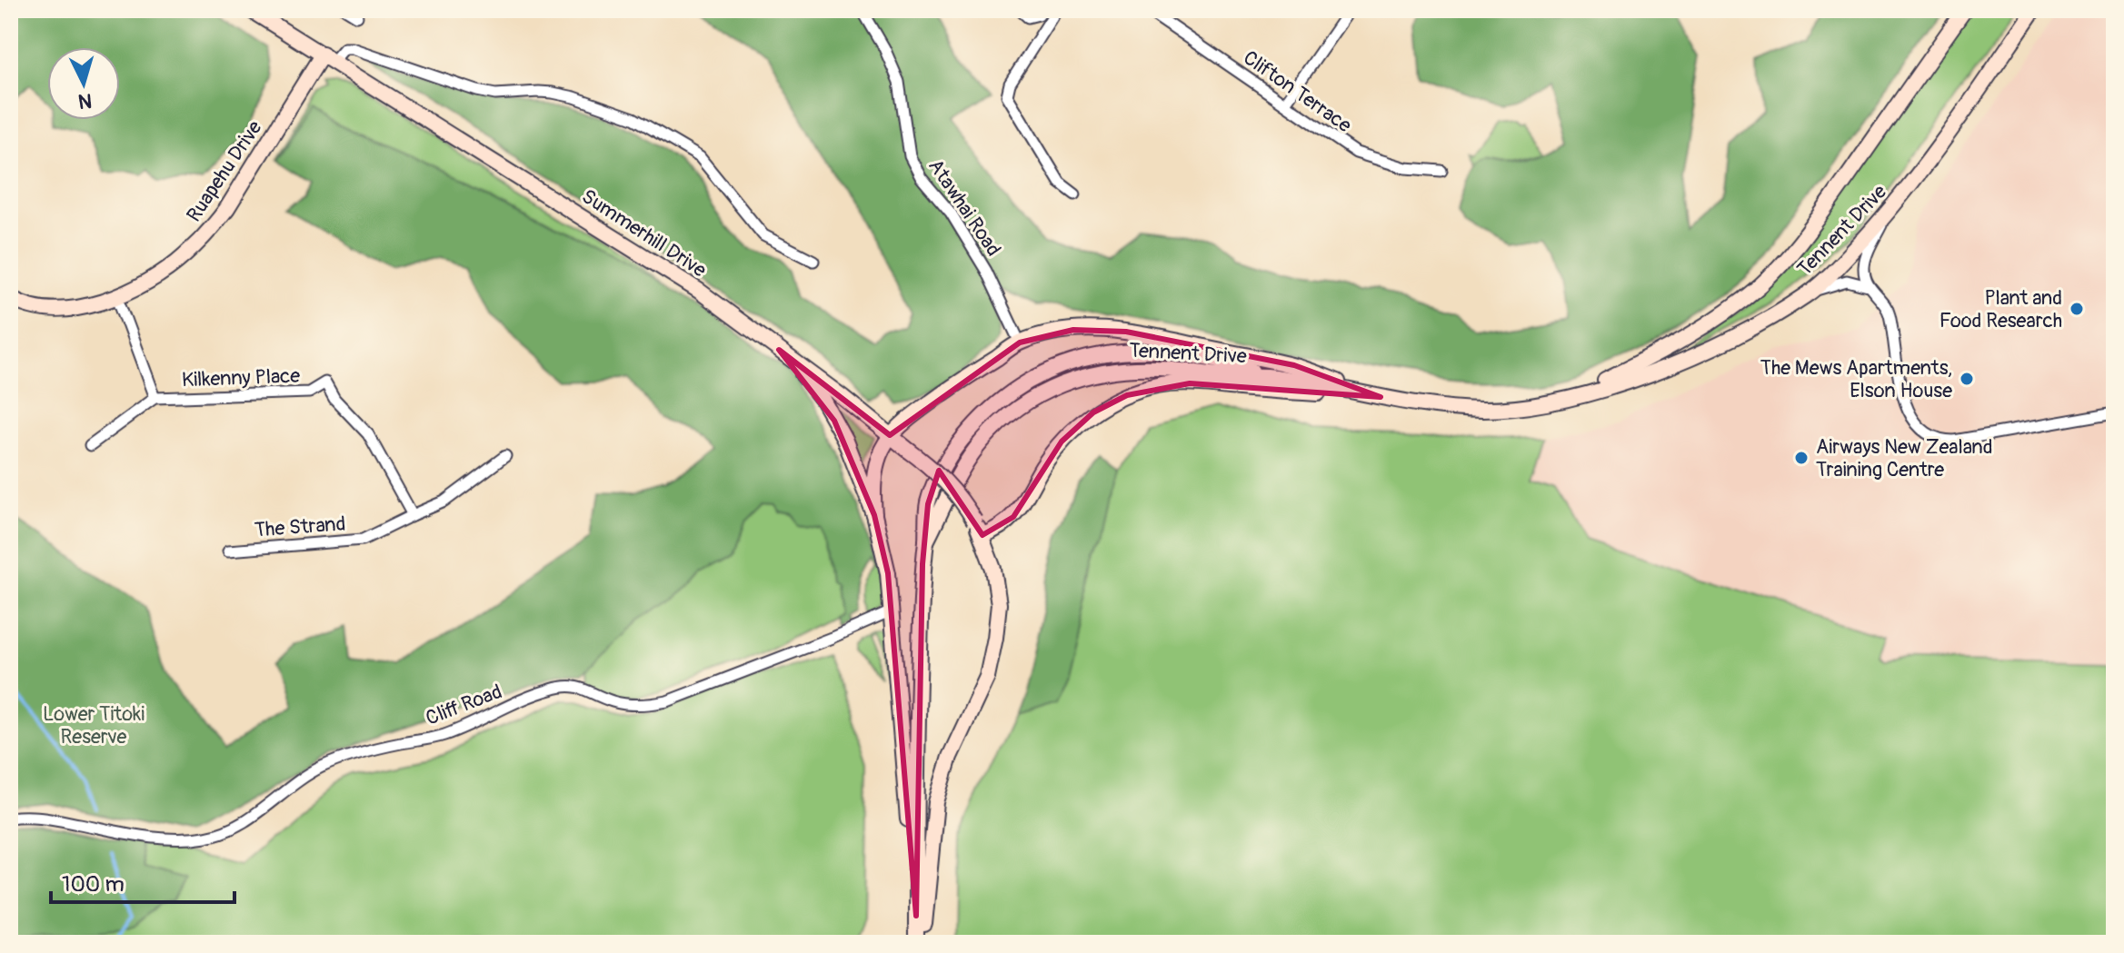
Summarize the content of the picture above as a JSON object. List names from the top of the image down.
{
  "streets": {
    "main road": ["Ruapehu Drive", "Tennent Drive", "Summerhill Drive"],
    "street": [
      "Clifton Terrace",
      "Atawhai Road",
      "Kilkenny Place",
      "The Strand",
      "Cliff Road"
    ]
  },
  "crossings": [
    ["Ruapehu Drive", "Summerhill Drive"],
    ["Ruapehu Drive", "Kilkenny Place"],
    ["Kilkenny Place", "The Strand"]
  ],
  "parks": ["Lower Titoki Reserve"],
  "places": ["Plant and Food Research", "The Mews Apartments, Elson House", "Airways New Zealand Training Centre"],
  "scale_bar": "100 m",
  "north": "bottom"
}
